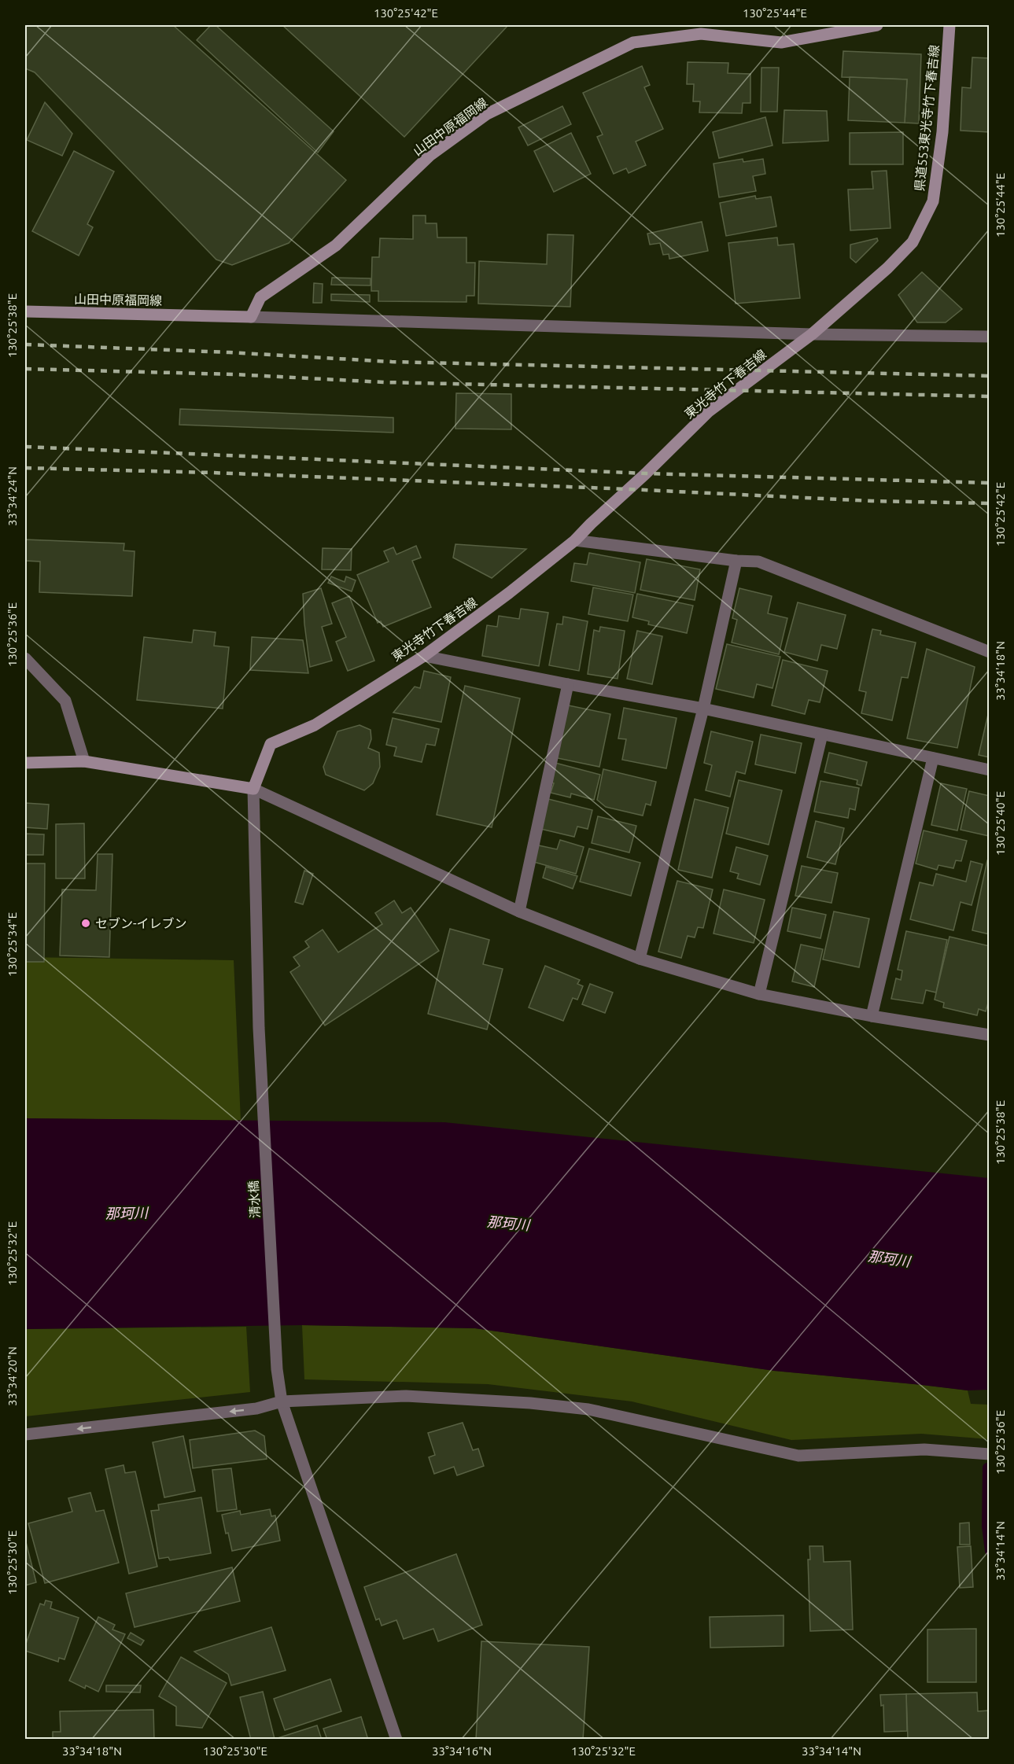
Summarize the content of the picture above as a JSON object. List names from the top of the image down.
{
  "streets": {
    "main road": ["県道553東光寺竹下春吉線", "山田中原福岡線", "東光寺竹下春吉線"],
    "street": ["清水橋"]
  },
  "crossings": [
    ["県道553東光寺竹下春吉線", "東光寺竹下春吉線"],
    ["東光寺竹下春吉線", "清水橋"]
  ],
  "water": ["那珂川"],
  "places": ["セブン-イレブン"],
  "coordinates": [
    "130°25'42\"E",
    "130°25'44\"E",
    "130°25'38\"E",
    "33°34'24\"N",
    "130°25'36\"E",
    "33°34'18\"N",
    "130°25'40\"E",
    "130°25'34\"E",
    "130°25'32\"E",
    "33°34'20\"N",
    "33°34'14\"N",
    "130°25'30\"E",
    "33°34'16\"N"
  ]
}
